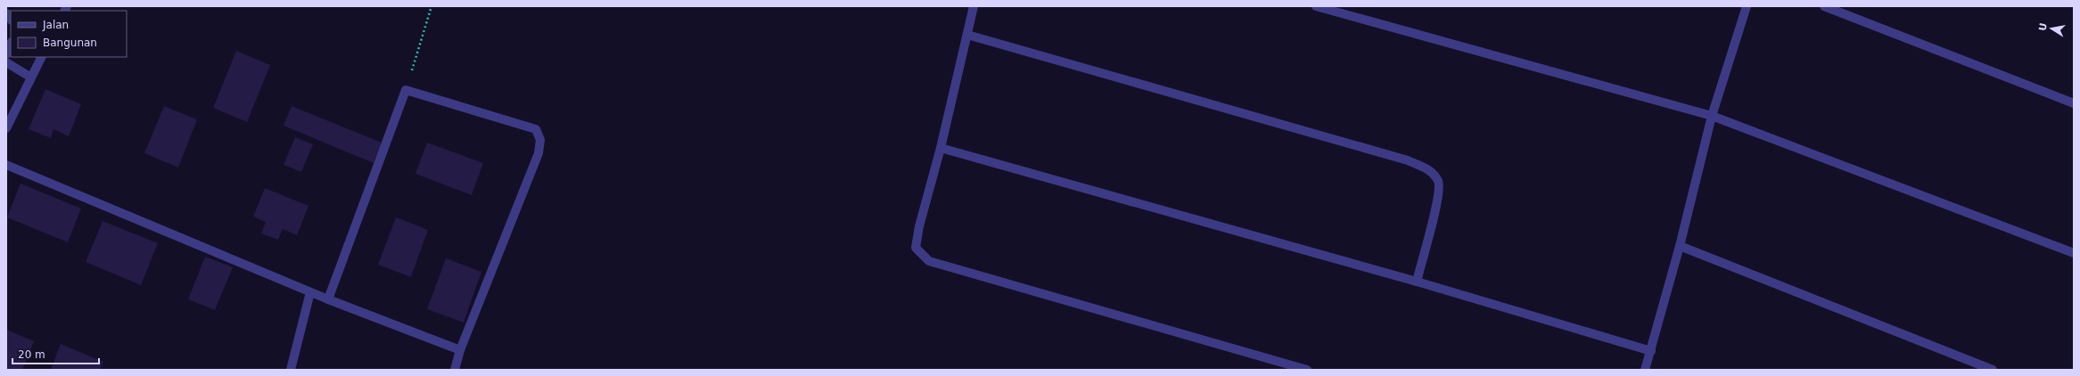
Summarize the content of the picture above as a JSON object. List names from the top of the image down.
{
  "legend": ["Jalan", "Bangunan"],
  "scale_bar": "20 m",
  "north": "left"
}
